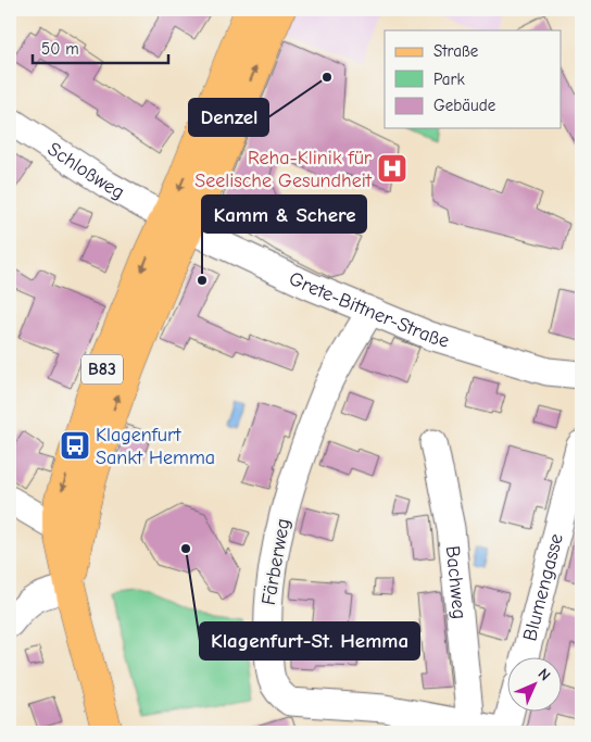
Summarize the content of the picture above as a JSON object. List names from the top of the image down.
{
  "streets": {
    "main road": ["B83"],
    "street": [
      "Schloßweg",
      "Grete-Bittner-Straße",
      "Färberweg",
      "Bachweg",
      "Blumengasse"
    ]
  },
  "crossings": [
    ["Schloßweg", "Grete-Bittner-Straße"],
    ["Schloßweg", "B83"],
    ["Grete-Bittner-Straße", "B83"],
    ["Grete-Bittner-Straße", "Färberweg"],
    ["Färberweg", "Bachweg"]
  ],
  "places": {
    "other": ["Denzel", "Kamm & Schere", "Klagenfurt-St. Hemma"],
    "hospital": ["Reha-Klinik für Seelische Gesundheit"],
    "bus stop": ["Klagenfurt Sankt Hemma"]
  },
  "legend": ["Straße", "Park", "Gebäude"],
  "scale_bar": "50 m",
  "north": "top right"
}
